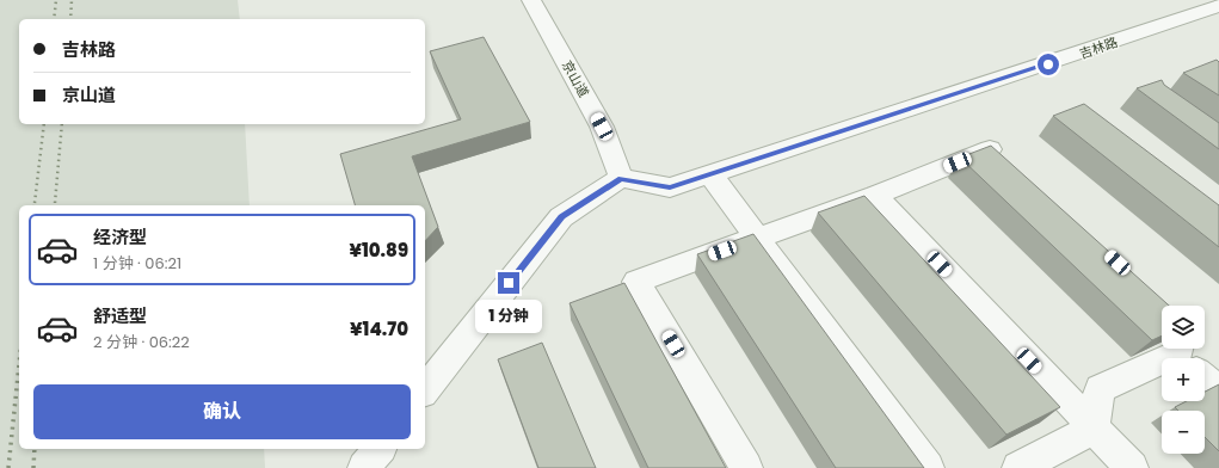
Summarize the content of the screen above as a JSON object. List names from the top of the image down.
{
  "streets": {
    "street": ["吉林路", "京山道"]
  },
  "crossings": [
    ["吉林路", "京山道"]
  ],
  "page": {
    "banner": ["吉林路", "京山道"],
    "list": [
      {
        "name": "经济型",
        "note": "1 分钟 · 06:21",
        "value": "¥10.89"
      },
      {
        "name": "舒适型",
        "note": "2 分钟 · 06:22",
        "value": "¥14.70"
      }
    ],
    "bubble": "1 分钟",
    "map_buttons": ["+", "−"],
    "buttons": "确认"
  }
}
